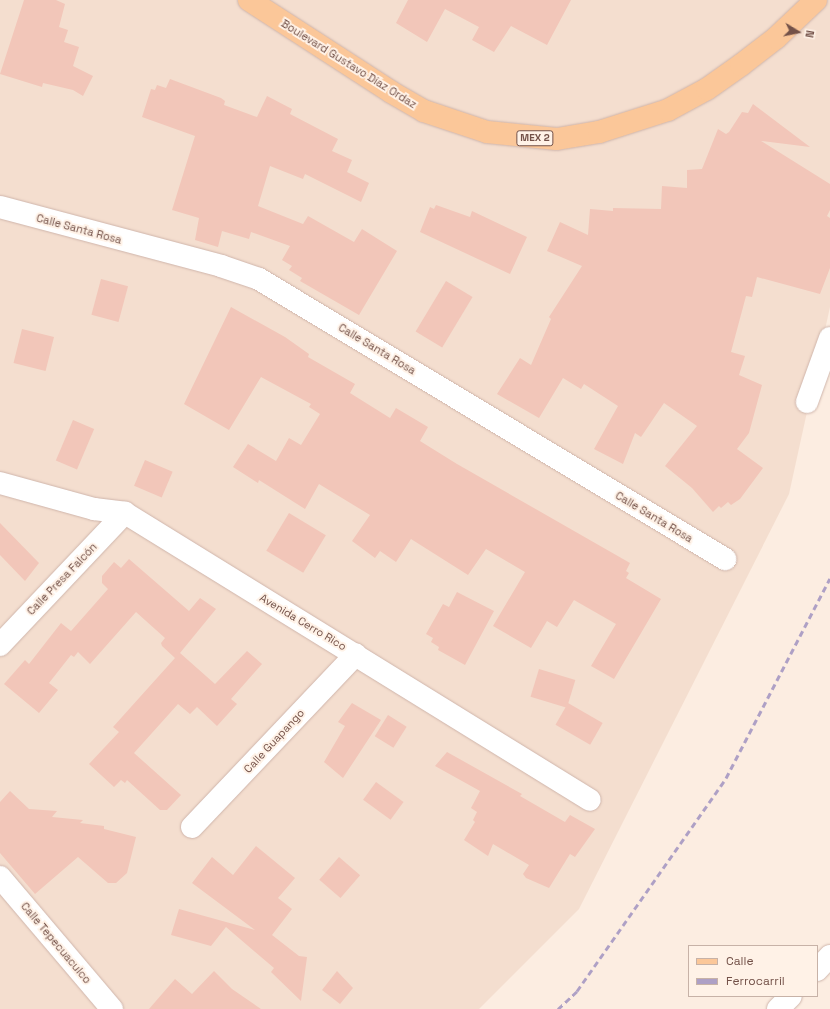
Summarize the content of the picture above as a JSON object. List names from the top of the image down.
{
  "streets": {
    "main road": ["Boulevard Gustavo Díaz Ordaz", "MEX 2"],
    "street": [
      "Calle Santa Rosa",
      "Calle Presa Falcón",
      "Avenida Cerro Rico",
      "Calle Guapango",
      "Calle Tepecuaculco"
    ]
  },
  "crossings": [
    ["Calle Presa Falcón", "Avenida Cerro Rico"],
    ["Avenida Cerro Rico", "Calle Guapango"]
  ],
  "legend": ["Calle", "Ferrocarril"],
  "north": "right"
}
